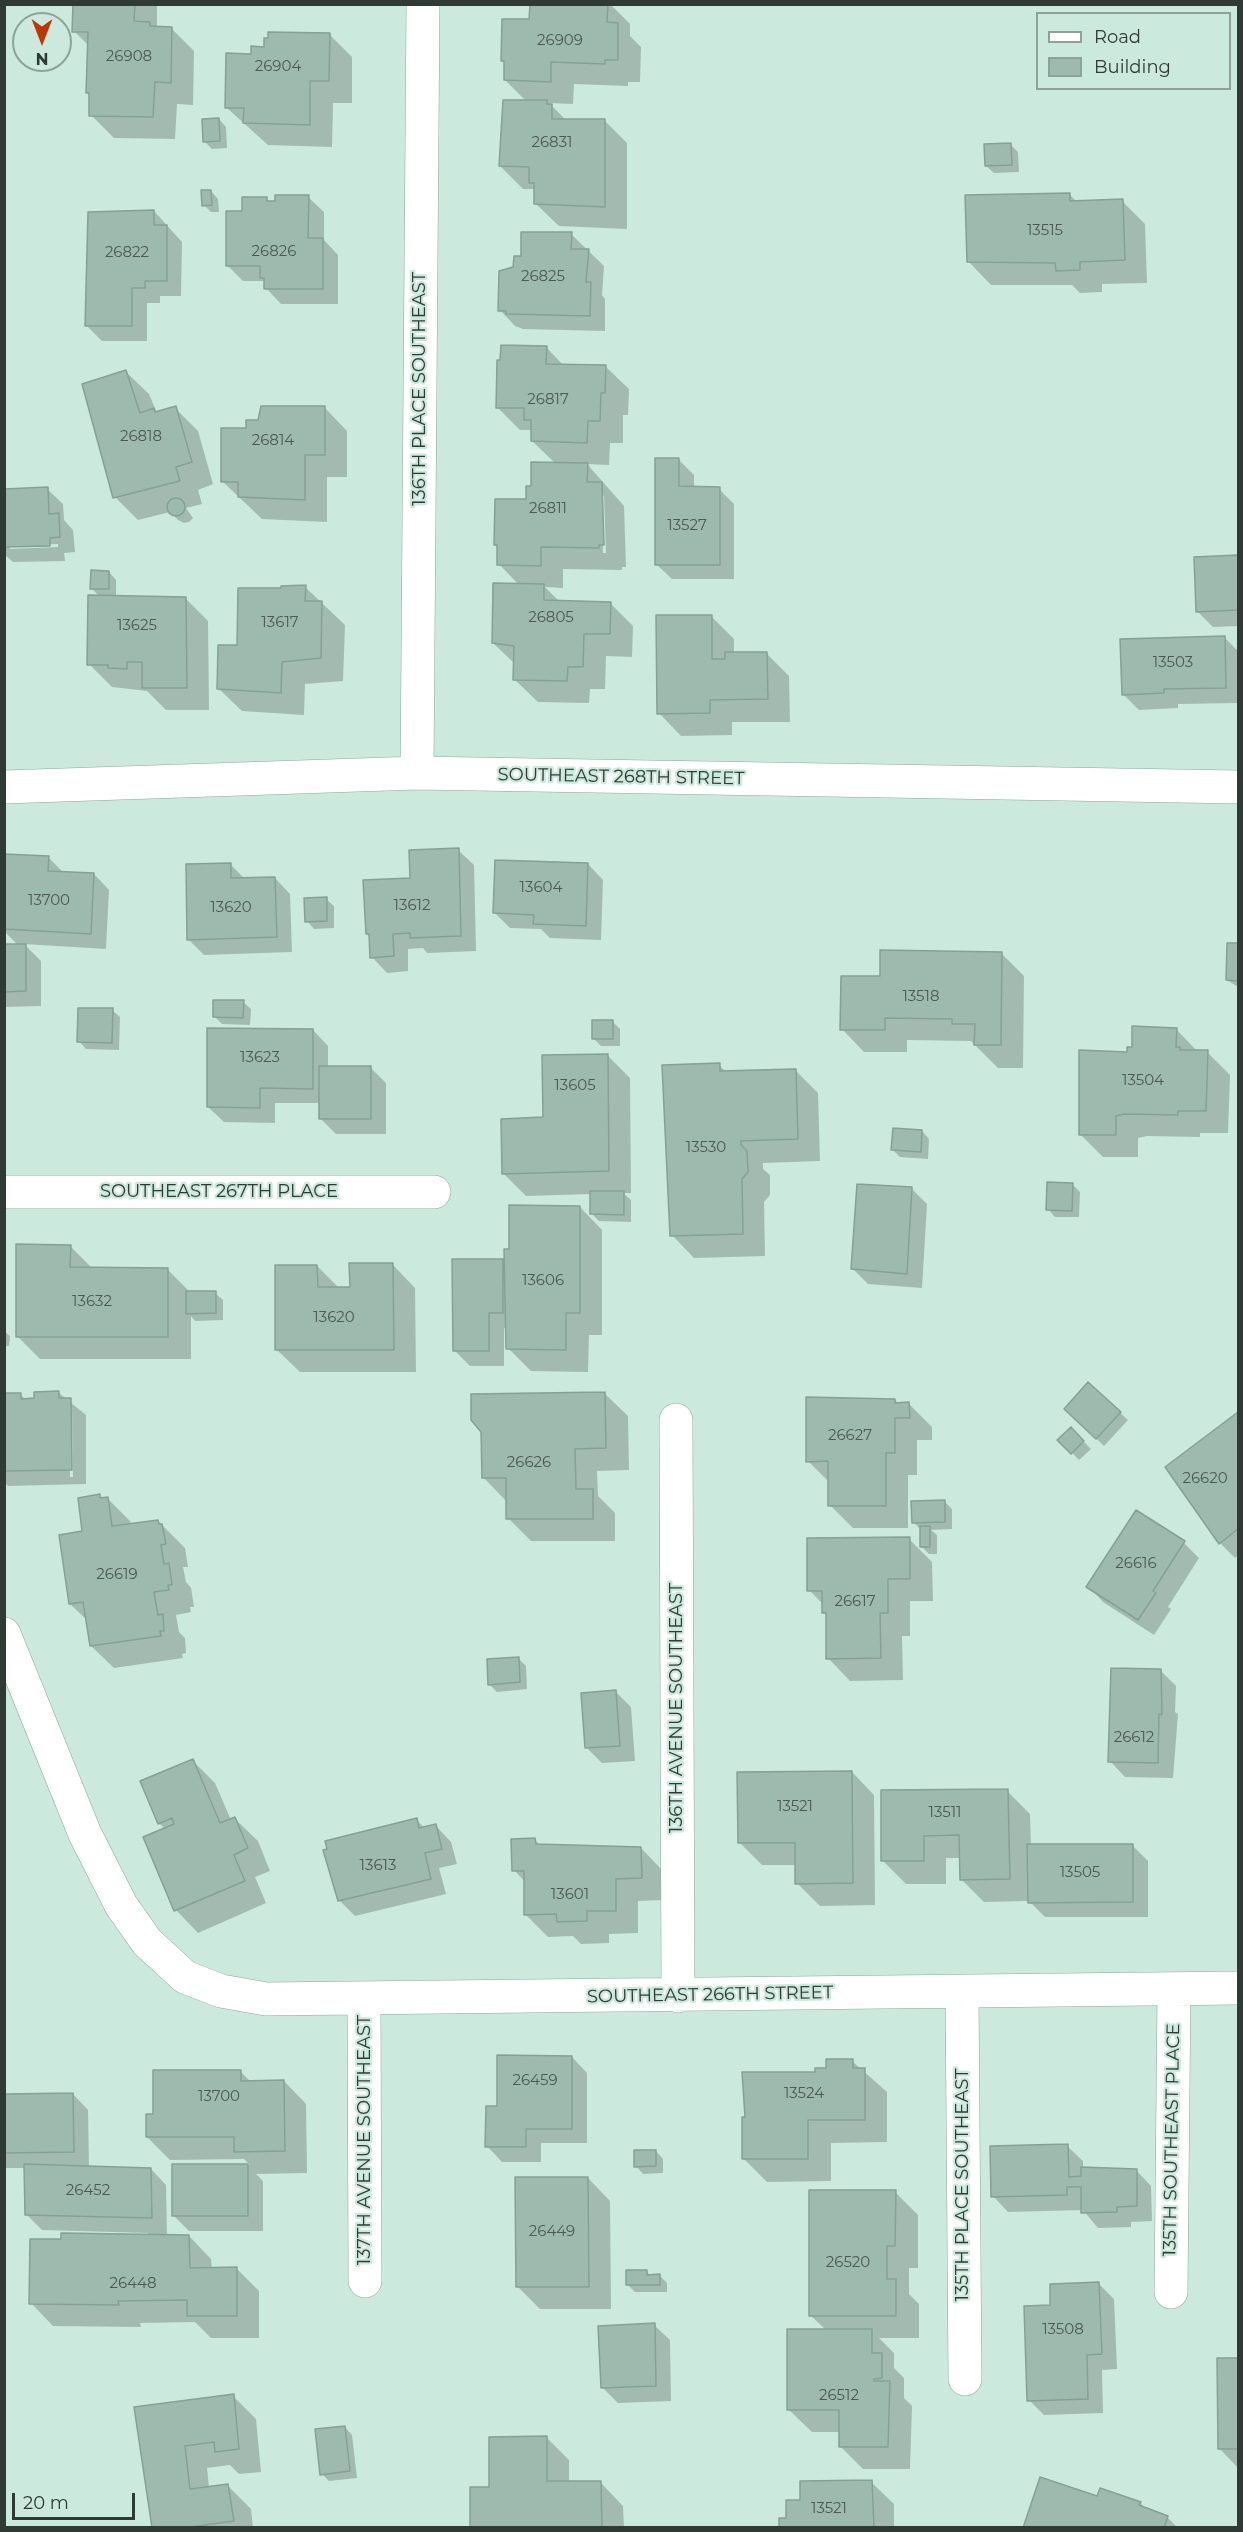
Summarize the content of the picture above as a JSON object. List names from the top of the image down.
{
  "streets": {
    "street": [
      "136TH PLACE SOUTHEAST",
      "SOUTHEAST 268TH STREET",
      "SOUTHEAST 267TH PLACE",
      "136TH AVENUE SOUTHEAST",
      "SOUTHEAST 266TH STREET",
      "137TH AVENUE SOUTHEAST",
      "135TH SOUTHEAST PLACE",
      "135TH PLACE SOUTHEAST"
    ]
  },
  "crossings": [
    ["136TH PLACE SOUTHEAST", "SOUTHEAST 268TH STREET"],
    ["136TH AVENUE SOUTHEAST", "SOUTHEAST 266TH STREET"],
    ["SOUTHEAST 266TH STREET", "137TH AVENUE SOUTHEAST"],
    ["SOUTHEAST 266TH STREET", "135TH SOUTHEAST PLACE"],
    ["SOUTHEAST 266TH STREET", "135TH PLACE SOUTHEAST"]
  ],
  "house_numbers": [
    "26909",
    "26908",
    "26904",
    "26831",
    "13515",
    "26826",
    "26822",
    "26825",
    "26817",
    "26818",
    "26814",
    "26811",
    "13527",
    "26805",
    "13617",
    "13625",
    "13503",
    "13604",
    "13700",
    "13612",
    "13620",
    "13518",
    "13623",
    "13504",
    "13605",
    "13530",
    "13606",
    "13632",
    "13620",
    "26627",
    "26626",
    "26620",
    "26616",
    "26619",
    "26617",
    "26612",
    "13521",
    "13511",
    "13613",
    "13505",
    "13601",
    "26459",
    "13524",
    "13700",
    "26452",
    "26449",
    "26520",
    "26448",
    "13508",
    "26512",
    "13521"
  ],
  "legend": ["Road", "Building"],
  "scale_bar": "20 m",
  "north": "bottom"
}
